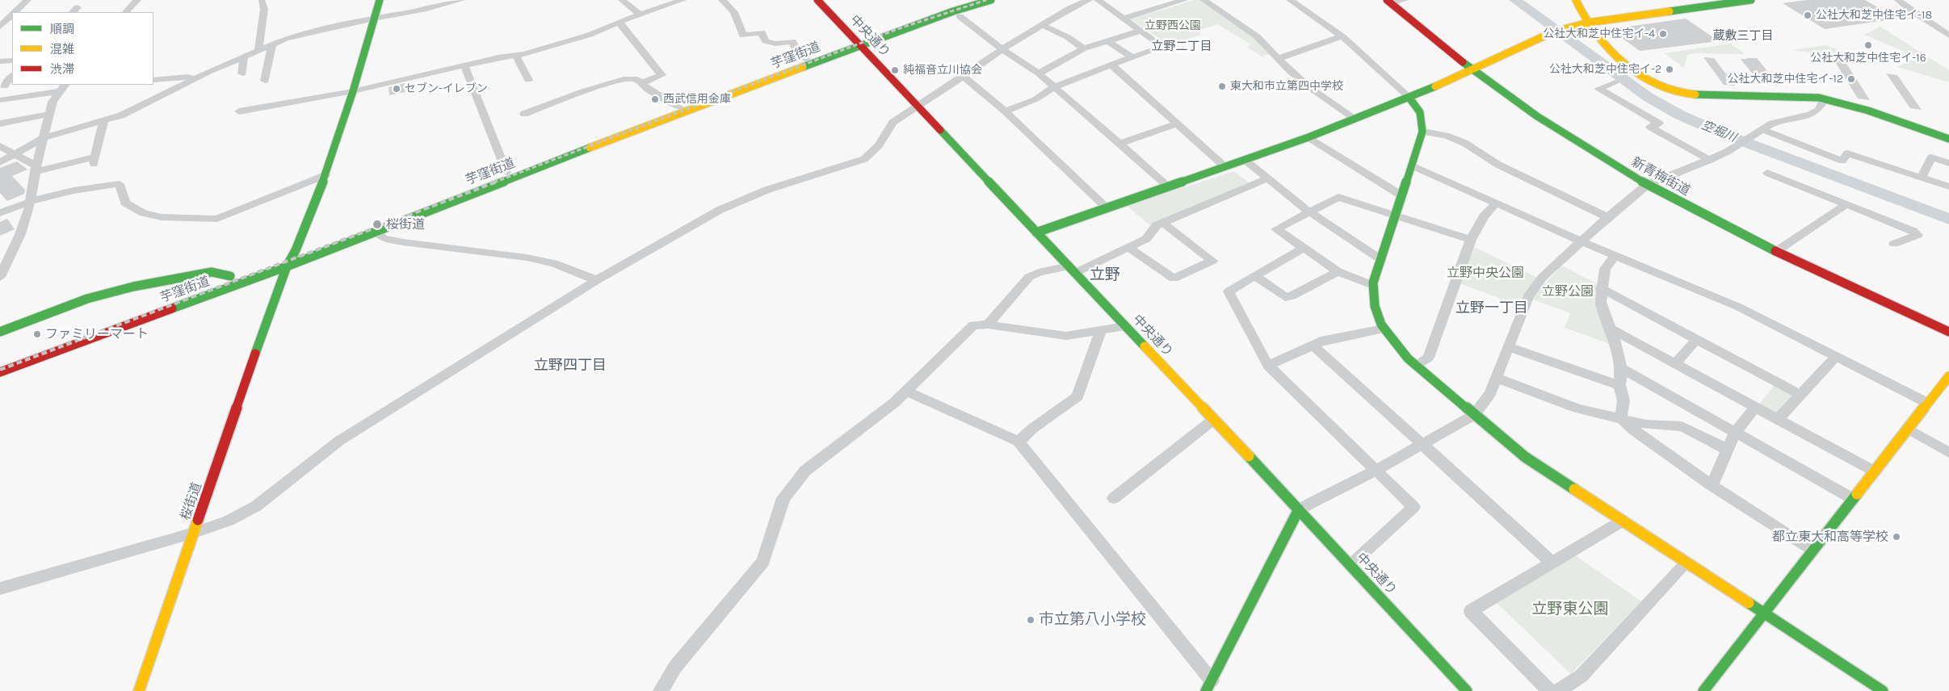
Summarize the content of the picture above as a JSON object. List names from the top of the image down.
{
  "streets": {
    "street": [
      "中央通り",
      "芋窪街道",
      "新青梅街道",
      "桜街道"
    ]
  },
  "crossings": [
    ["中央通り", "芋窪街道"],
    ["芋窪街道", "桜街道"]
  ],
  "districts": [
    "蔵敷三丁目",
    "立野二丁目",
    "立野",
    "立野一丁目",
    "立野四丁目"
  ],
  "water": ["空堀川"],
  "parks": [
    "立野西公園",
    "立野中央公園",
    "立野公園",
    "立野東公園"
  ],
  "places": [
    "公社大和芝中住宅イ-18",
    "公社大和芝中住宅イ-4",
    "公社大和芝中住宅イ-16",
    "公社大和芝中住宅イ-2",
    "純福音立川協会",
    "公社大和芝中住宅イ-12",
    "東大和市立第四中学校",
    "セブン-イレブン",
    "西武信用金庫",
    "桜街道",
    "ファミリーマート",
    "都立東大和高等学校",
    "市立第八小学校"
  ],
  "legend": ["順調", "混雑", "渋滞"]
}
